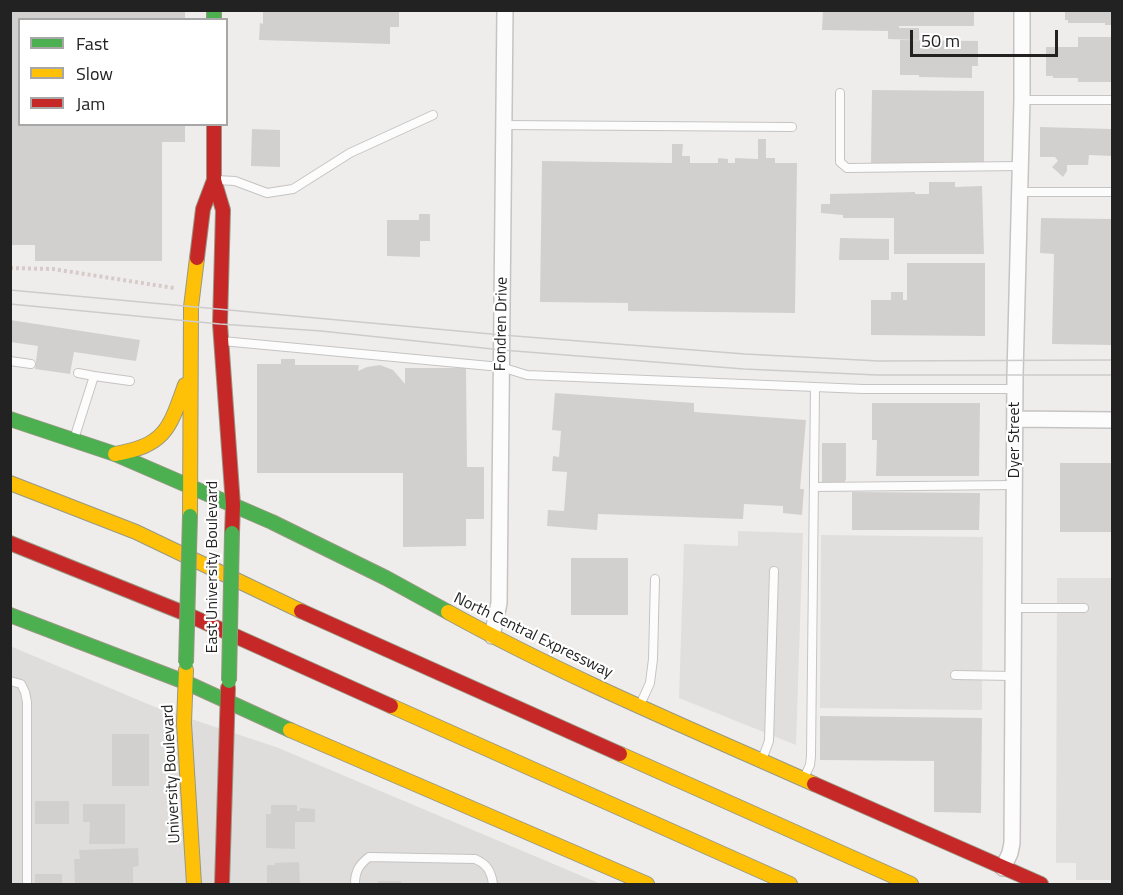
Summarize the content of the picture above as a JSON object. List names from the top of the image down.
{
  "streets": {
    "main road": ["East University Boulevard", "North Central Expressway", "University Boulevard"],
    "street": ["Fondren Drive", "Dyer Street"]
  },
  "crossings": [
    ["Fondren Drive", "North Central Expressway"],
    ["Dyer Street", "North Central Expressway"],
    ["East University Boulevard", "North Central Expressway"],
    ["East University Boulevard", "University Boulevard"]
  ],
  "legend": ["Fast", "Slow", "Jam"],
  "scale_bar": "50 m"
}
